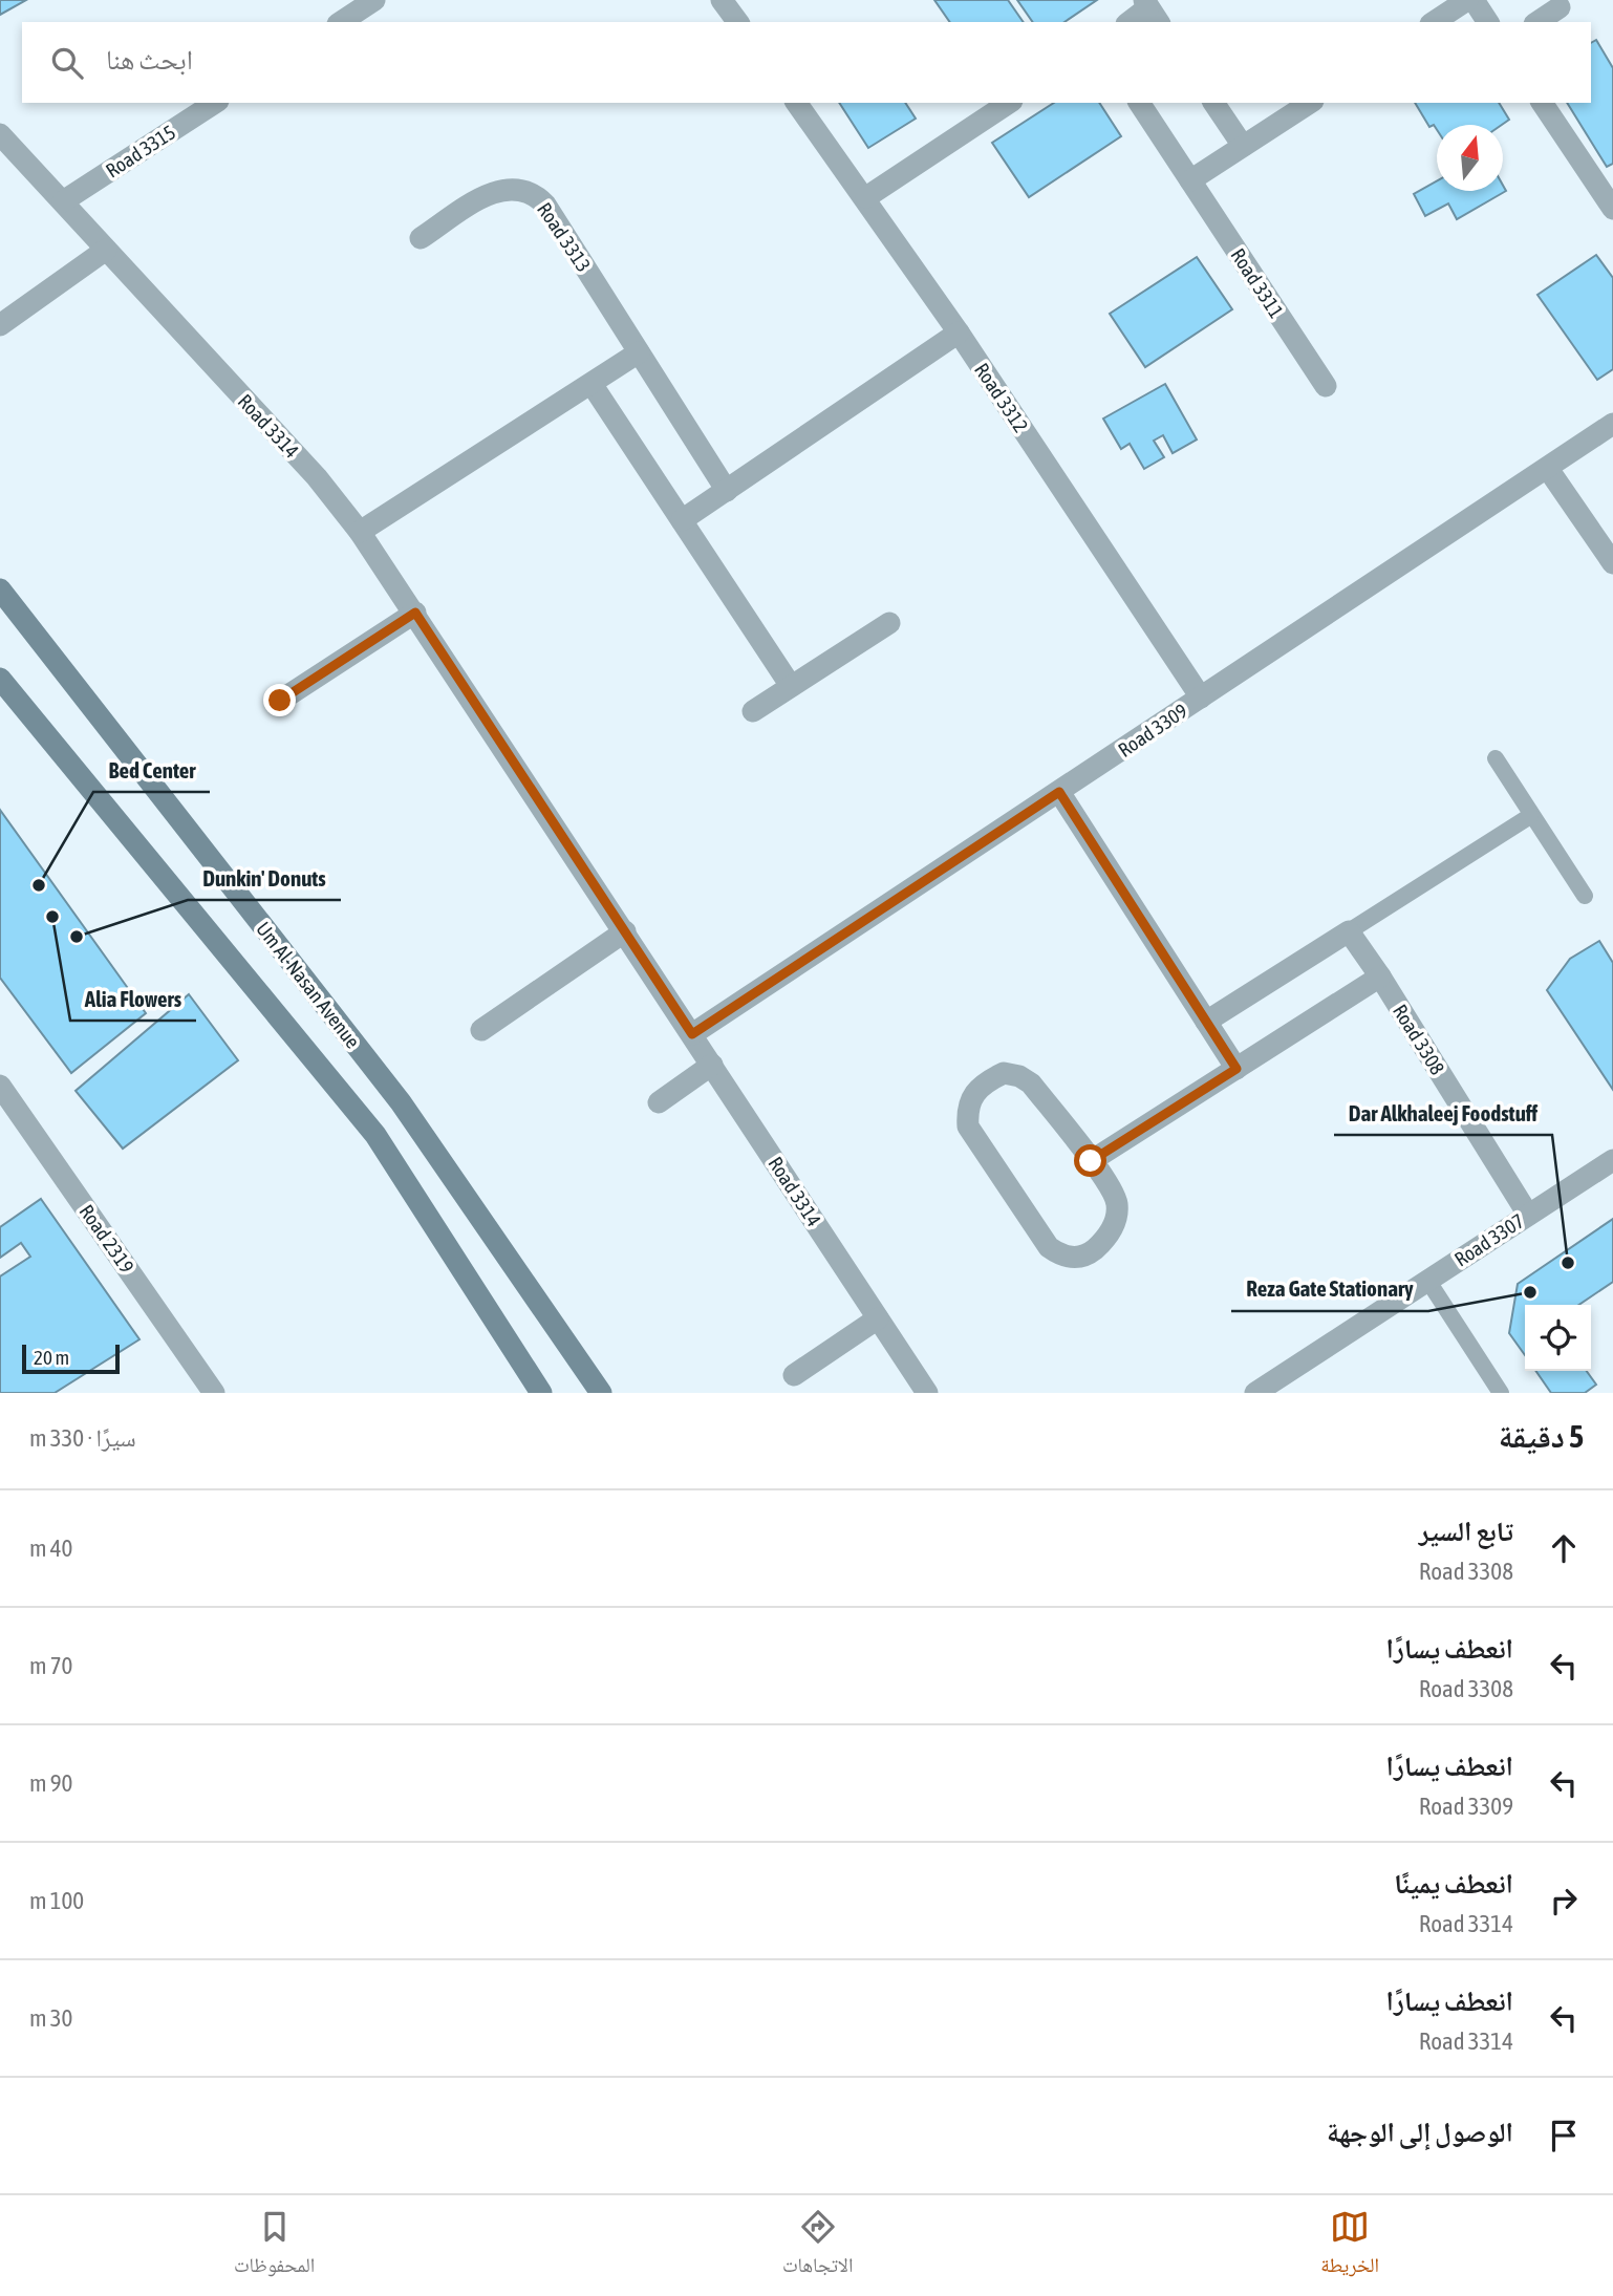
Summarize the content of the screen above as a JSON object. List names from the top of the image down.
{
  "streets": {
    "main road": ["Um Al-Nasan Avenue"],
    "street": [
      "Road 3315",
      "Road 3313",
      "Road 3311",
      "Road 3312",
      "Road 3314",
      "Road 3309",
      "Road 3308",
      "Road 2319",
      "Road 3307"
    ]
  },
  "crossings": [
    ["Road 3315", "Road 3314"],
    ["Road 3312", "Road 3309"],
    ["Road 3314", "Road 3309"],
    ["Road 3308", "Road 3307"]
  ],
  "places": [
    "Bed Center",
    "Alia Flowers",
    "Dunkin' Donuts",
    "Dar Alkhaleej Foodstuff",
    "Reza Gate Stationary"
  ],
  "scale_bar": "20 m",
  "north": "top",
  "page": {
    "search": "ابحث هنا",
    "scale": "20 m",
    "heading": ["5 دقيقة", "سيرًا · 330 m"],
    "list": [
      ["تابع السير", "Road 3308", "40 m"],
      ["انعطف يسارًا", "Road 3308", "70 m"],
      ["انعطف يسارًا", "Road 3309", "90 m"],
      ["انعطف يمينًا", "Road 3314", "100 m"],
      ["انعطف يسارًا", "Road 3314", "30 m"],
      "الوصول إلى الوجهة"
    ],
    "nav": ["الخريطة", "الاتجاهات", "المحفوظات"]
  }
}
